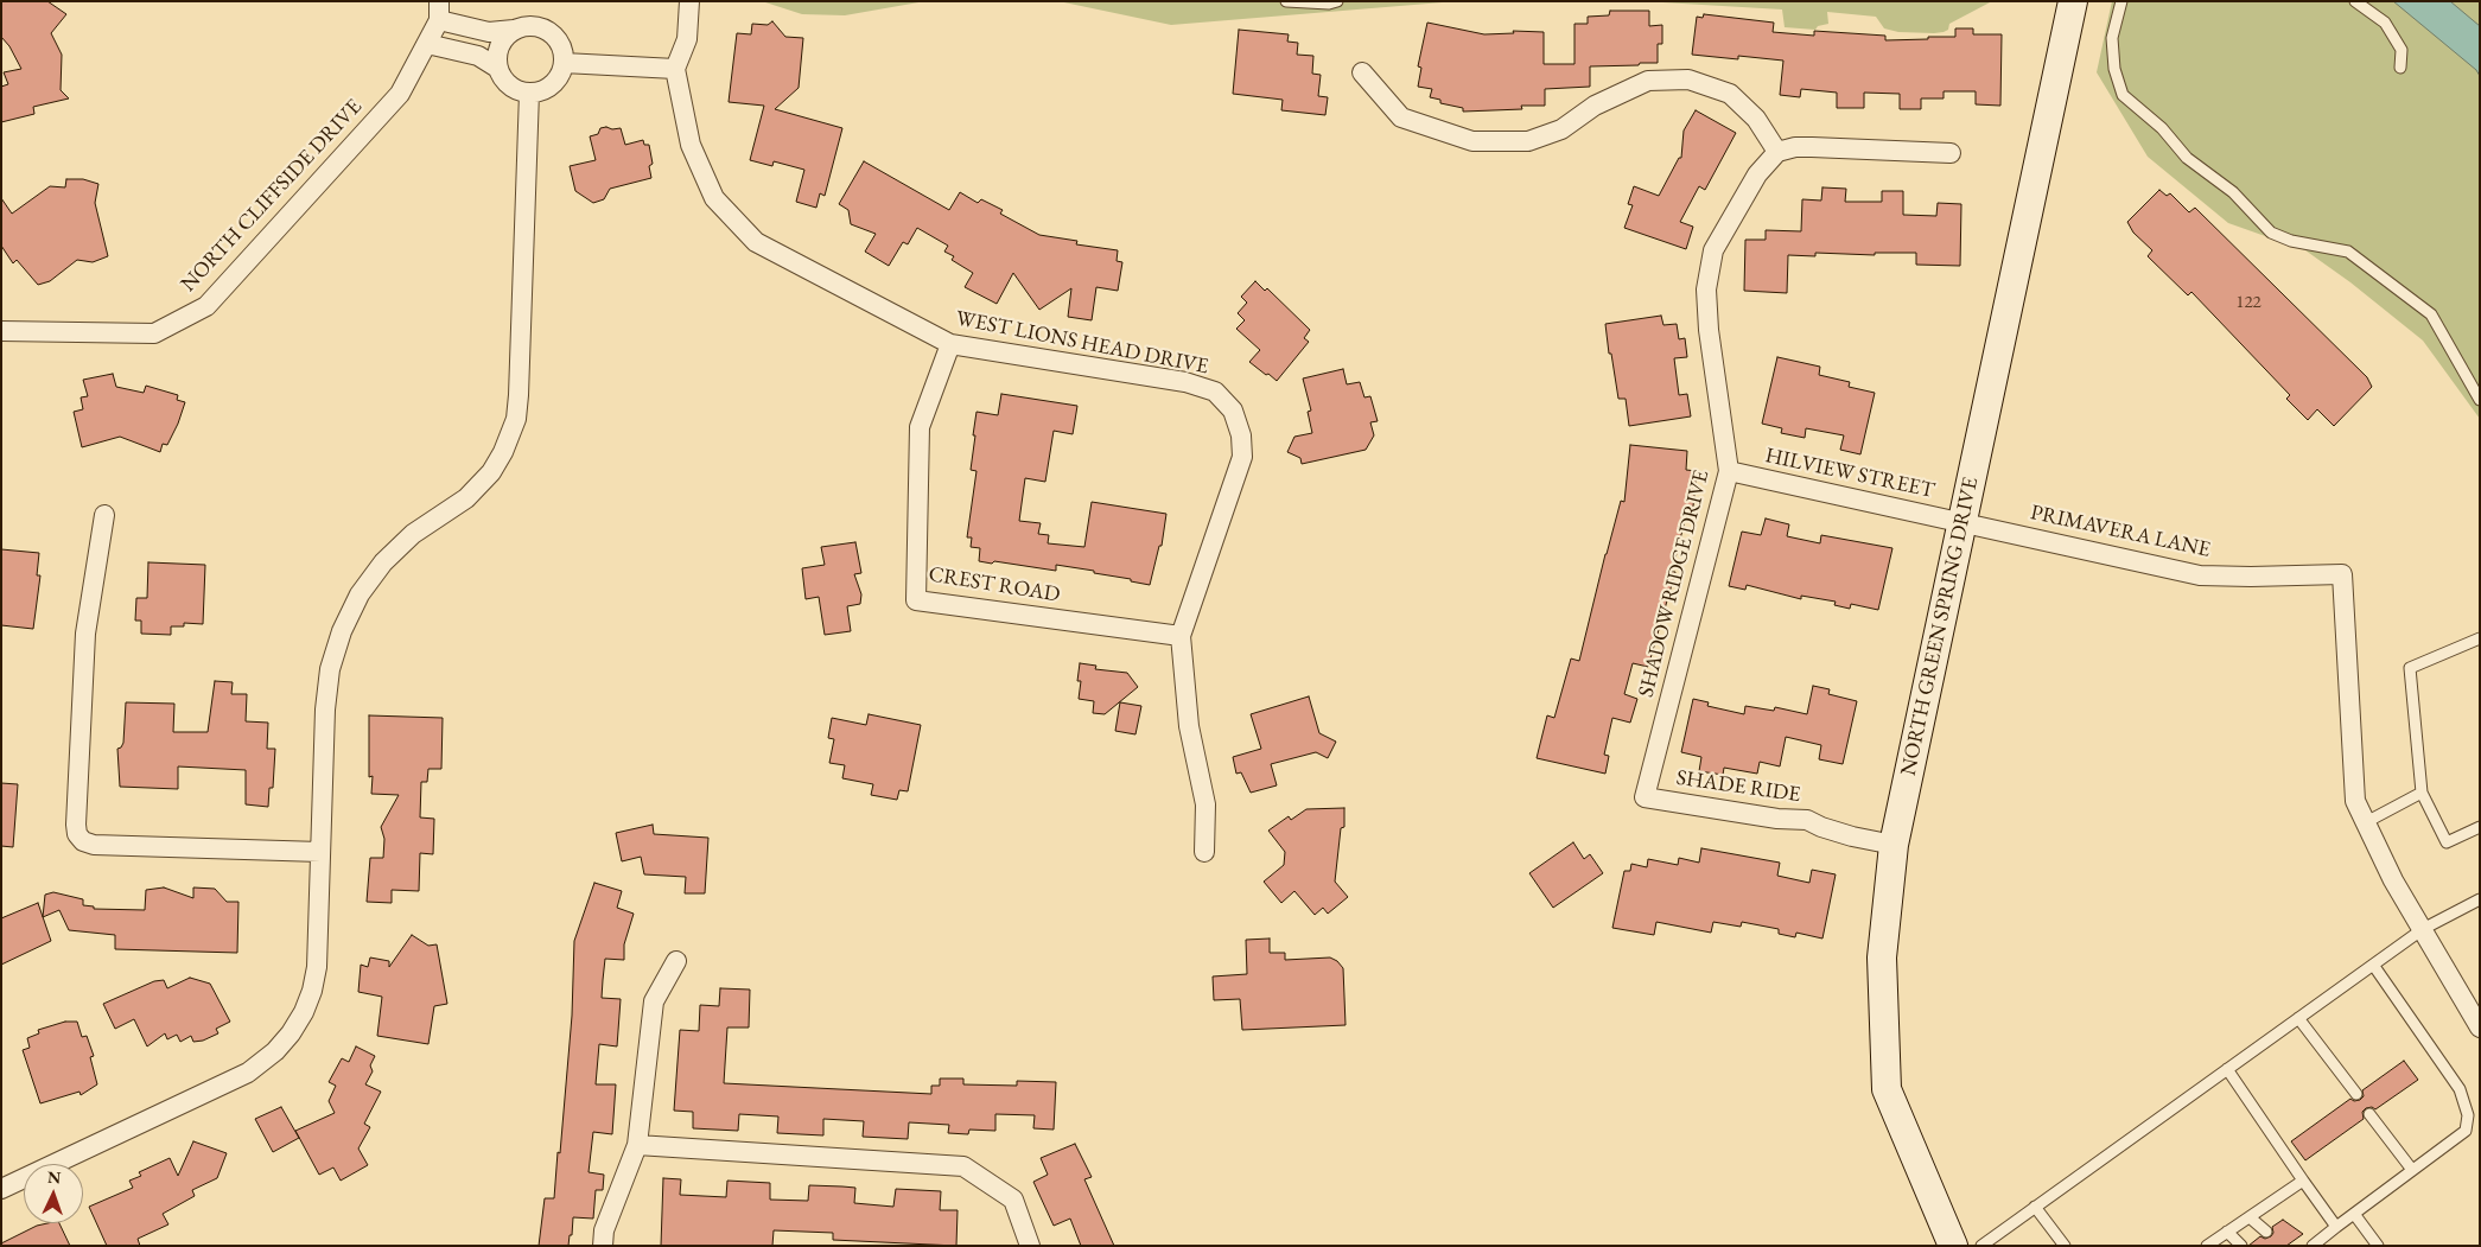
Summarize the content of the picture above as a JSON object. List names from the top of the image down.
{
  "streets": {
    "main road": ["NORTH GREEN SPRING DRIVE"],
    "street": [
      "NORTH CLIFFSIDE DRIVE",
      "WEST LIONS HEAD DRIVE",
      "HILVIEW STREET",
      "PRIMAVERA LANE",
      "SHADOW RIDGE DRIVE",
      "CREST ROAD",
      "SHADE RIDE"
    ]
  },
  "crossings": [
    ["WEST LIONS HEAD DRIVE", "CREST ROAD"],
    ["HILVIEW STREET", "PRIMAVERA LANE"],
    ["HILVIEW STREET", "SHADOW RIDGE DRIVE"],
    ["HILVIEW STREET", "NORTH GREEN SPRING DRIVE"],
    ["PRIMAVERA LANE", "NORTH GREEN SPRING DRIVE"],
    ["SHADOW RIDGE DRIVE", "SHADE RIDE"],
    ["NORTH GREEN SPRING DRIVE", "SHADE RIDE"]
  ],
  "house_numbers": ["122"],
  "north": "top"
}
